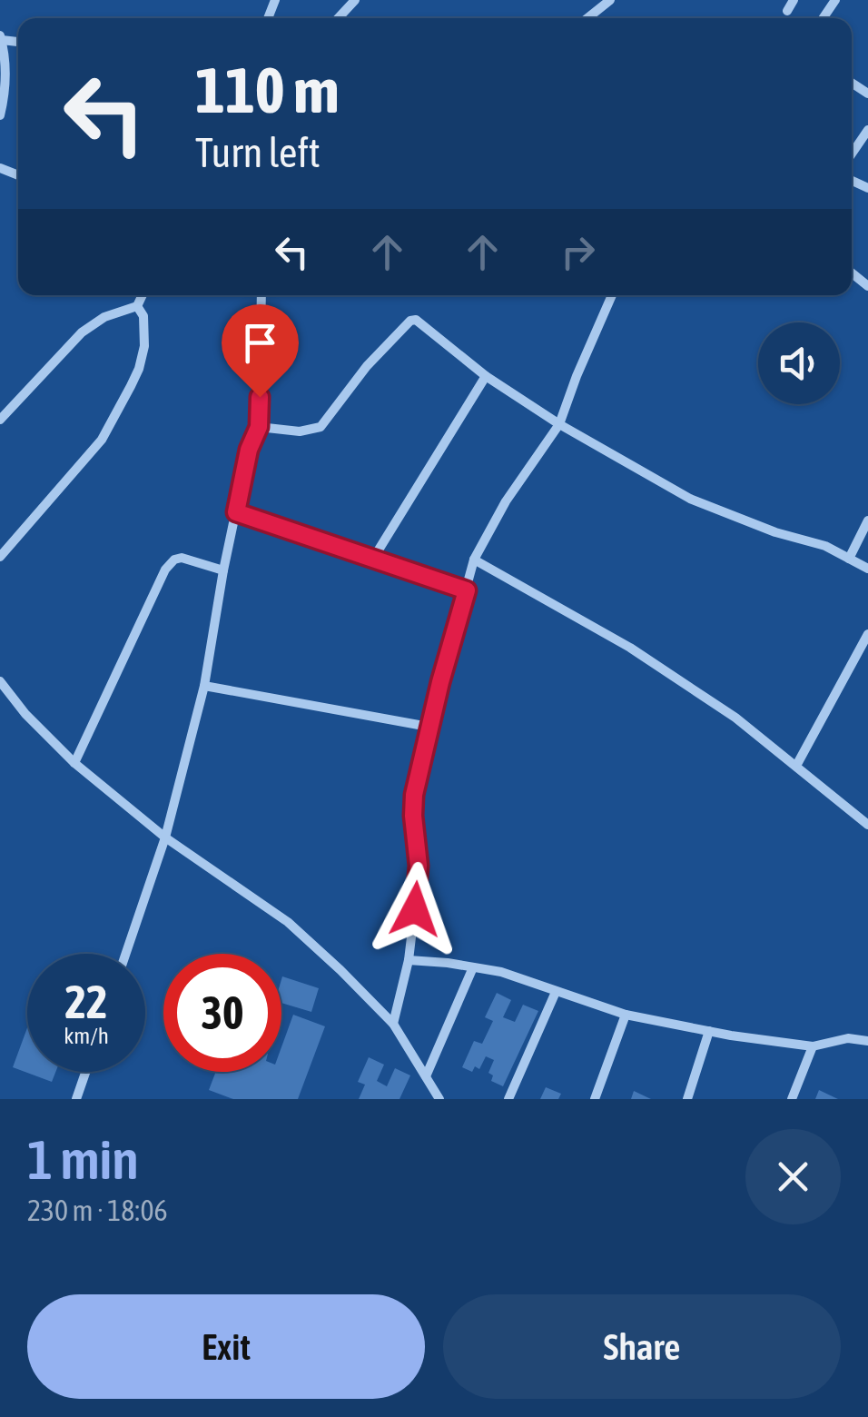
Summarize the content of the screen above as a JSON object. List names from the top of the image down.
{
  "page": {
    "turn": ["110 m", "Turn left"],
    "speed": "22 km/h",
    "limit": "30",
    "heading": ["1 min", "230 m · 18:06"],
    "buttons": ["Exit", "Share"]
  }
}
